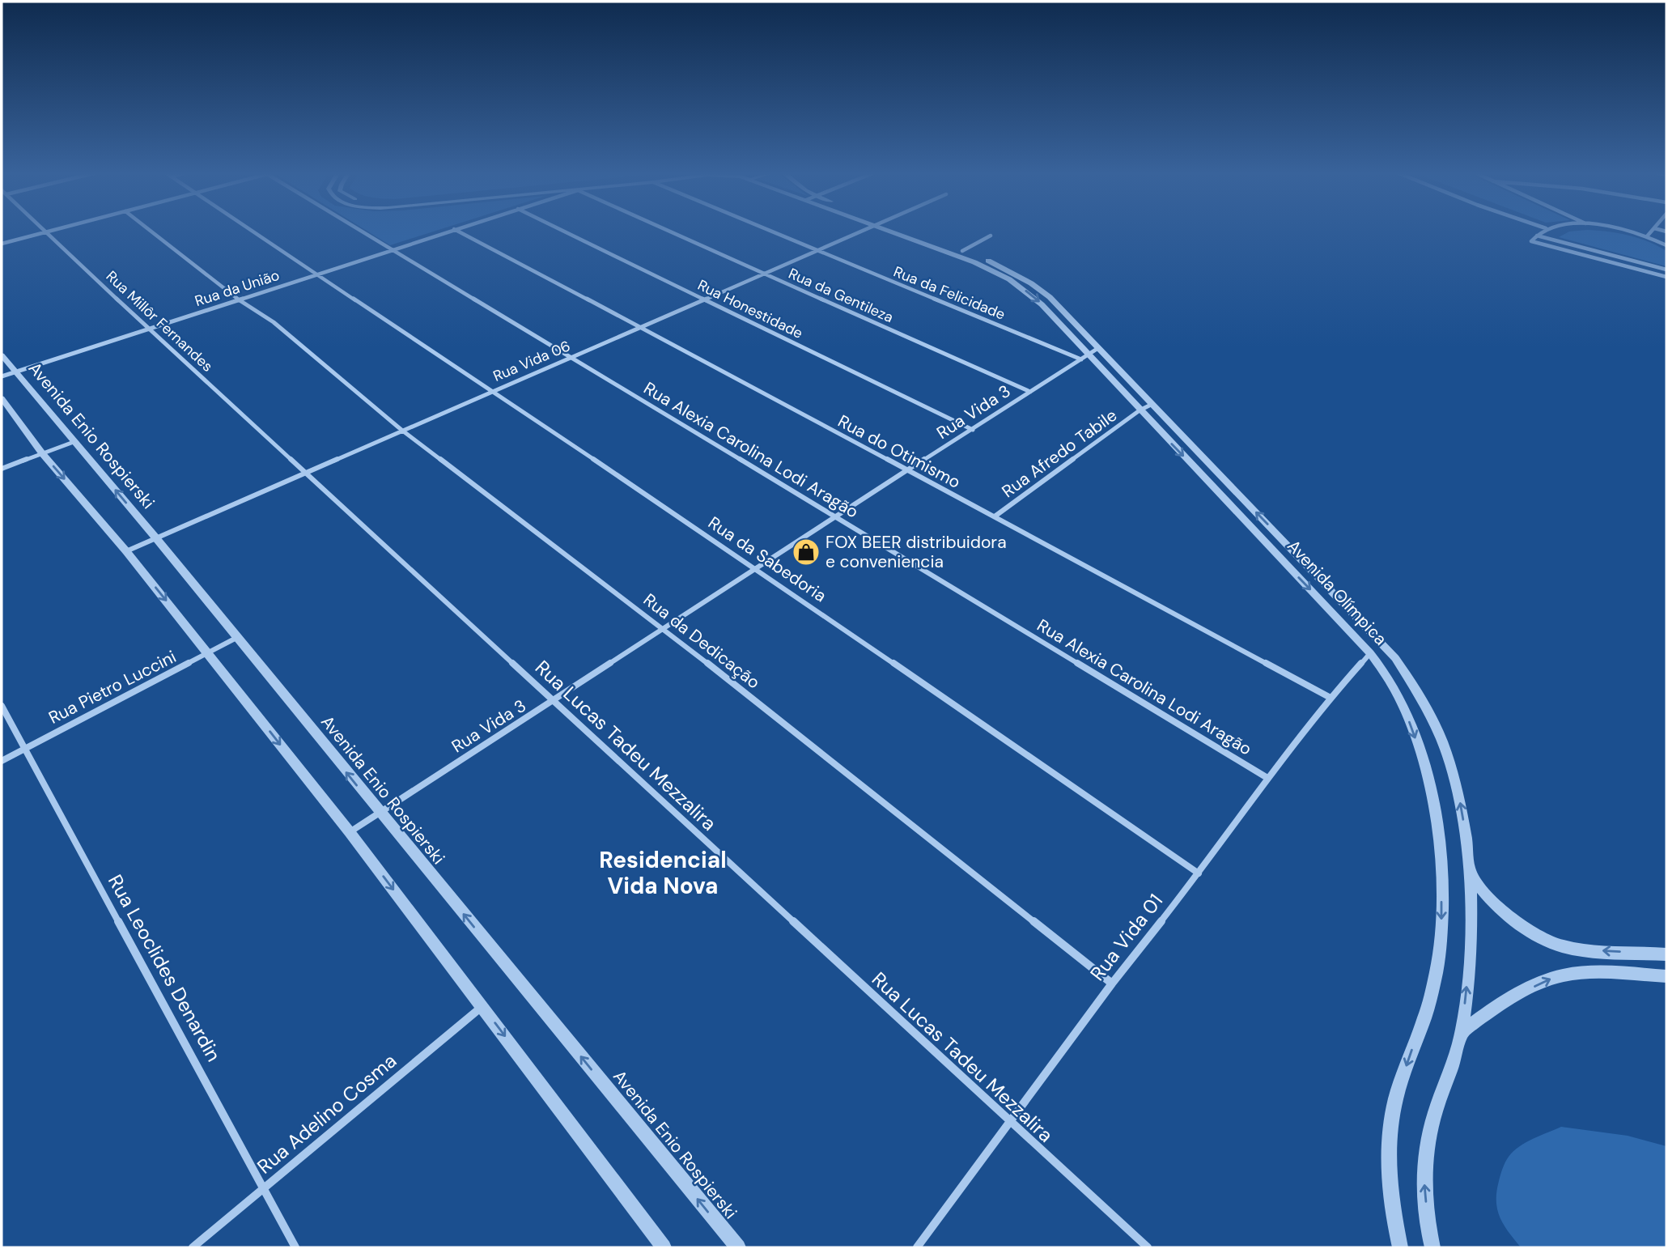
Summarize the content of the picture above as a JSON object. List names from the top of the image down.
{
  "streets": {
    "street": [
      "Rua da União",
      "Rua da Felicidade",
      "Rua da Gentileza",
      "Rua Honestidade",
      "Rua Millôr Fernandes",
      "Rua Vida 06",
      "Rua Vida 3",
      "Avenida Enio Rospierski",
      "Rua Alexia Carolina Lodi Aragão",
      "Rua do Otimismo",
      "Rua Afredo Tabile",
      "Rua da Sabedoria",
      "Avenida Olímpica",
      "Rua da Dedicação",
      "Rua Pietro Luccini",
      "Rua Lucas Tadeu Mezzalira",
      "Rua Vida 01",
      "Rua Leoclides Denardin",
      "Rua Adelino Cosma"
    ]
  },
  "crossings": [
    ["Rua da União", "Rua Millôr Fernandes"],
    ["Rua da União", "Avenida Enio Rospierski"],
    ["Rua da União", "Rua Alexia Carolina Lodi Aragão"],
    ["Rua da União", "Rua da Sabedoria"],
    ["Rua da União", "Rua da Dedicação"],
    ["Rua da Felicidade", "Rua Vida 06"],
    ["Rua da Felicidade", "Rua Vida 3"],
    ["Rua da Gentileza", "Rua Vida 06"],
    ["Rua da Gentileza", "Rua Vida 3"],
    ["Rua Honestidade", "Rua Vida 06"],
    ["Rua Honestidade", "Rua Vida 3"],
    ["Rua Millôr Fernandes", "Rua Lucas Tadeu Mezzalira"],
    ["Rua Vida 06", "Avenida Enio Rospierski"],
    ["Rua Vida 06", "Rua Alexia Carolina Lodi Aragão"],
    ["Rua Vida 06", "Rua do Otimismo"],
    ["Rua Vida 06", "Rua da Sabedoria"],
    ["Rua Vida 06", "Rua da Dedicação"],
    ["Rua Vida 06", "Rua Lucas Tadeu Mezzalira"],
    ["Rua Vida 3", "Avenida Enio Rospierski"],
    ["Rua Vida 3", "Rua Alexia Carolina Lodi Aragão"],
    ["Rua Vida 3", "Rua do Otimismo"],
    ["Rua Vida 3", "Rua da Sabedoria"],
    ["Rua Vida 3", "Avenida Olímpica"],
    ["Rua Vida 3", "Rua da Dedicação"],
    ["Rua Vida 3", "Rua Lucas Tadeu Mezzalira"],
    ["Avenida Enio Rospierski", "Rua Pietro Luccini"],
    ["Rua Alexia Carolina Lodi Aragão", "Rua Vida 01"],
    ["Rua do Otimismo", "Rua Afredo Tabile"],
    ["Rua do Otimismo", "Rua Vida 01"],
    ["Rua Afredo Tabile", "Avenida Olímpica"],
    ["Rua da Sabedoria", "Rua Vida 01"],
    ["Avenida Olímpica", "Rua Vida 01"],
    ["Rua da Dedicação", "Rua Vida 01"],
    ["Rua Pietro Luccini", "Rua Leoclides Denardin"],
    ["Rua Lucas Tadeu Mezzalira", "Rua Vida 01"],
    ["Rua Leoclides Denardin", "Rua Adelino Cosma"]
  ],
  "districts": ["Residencial Vida Nova"],
  "places": {
    "shop": ["FOX BEER distribuidora e conveniencia"]
  }
}
